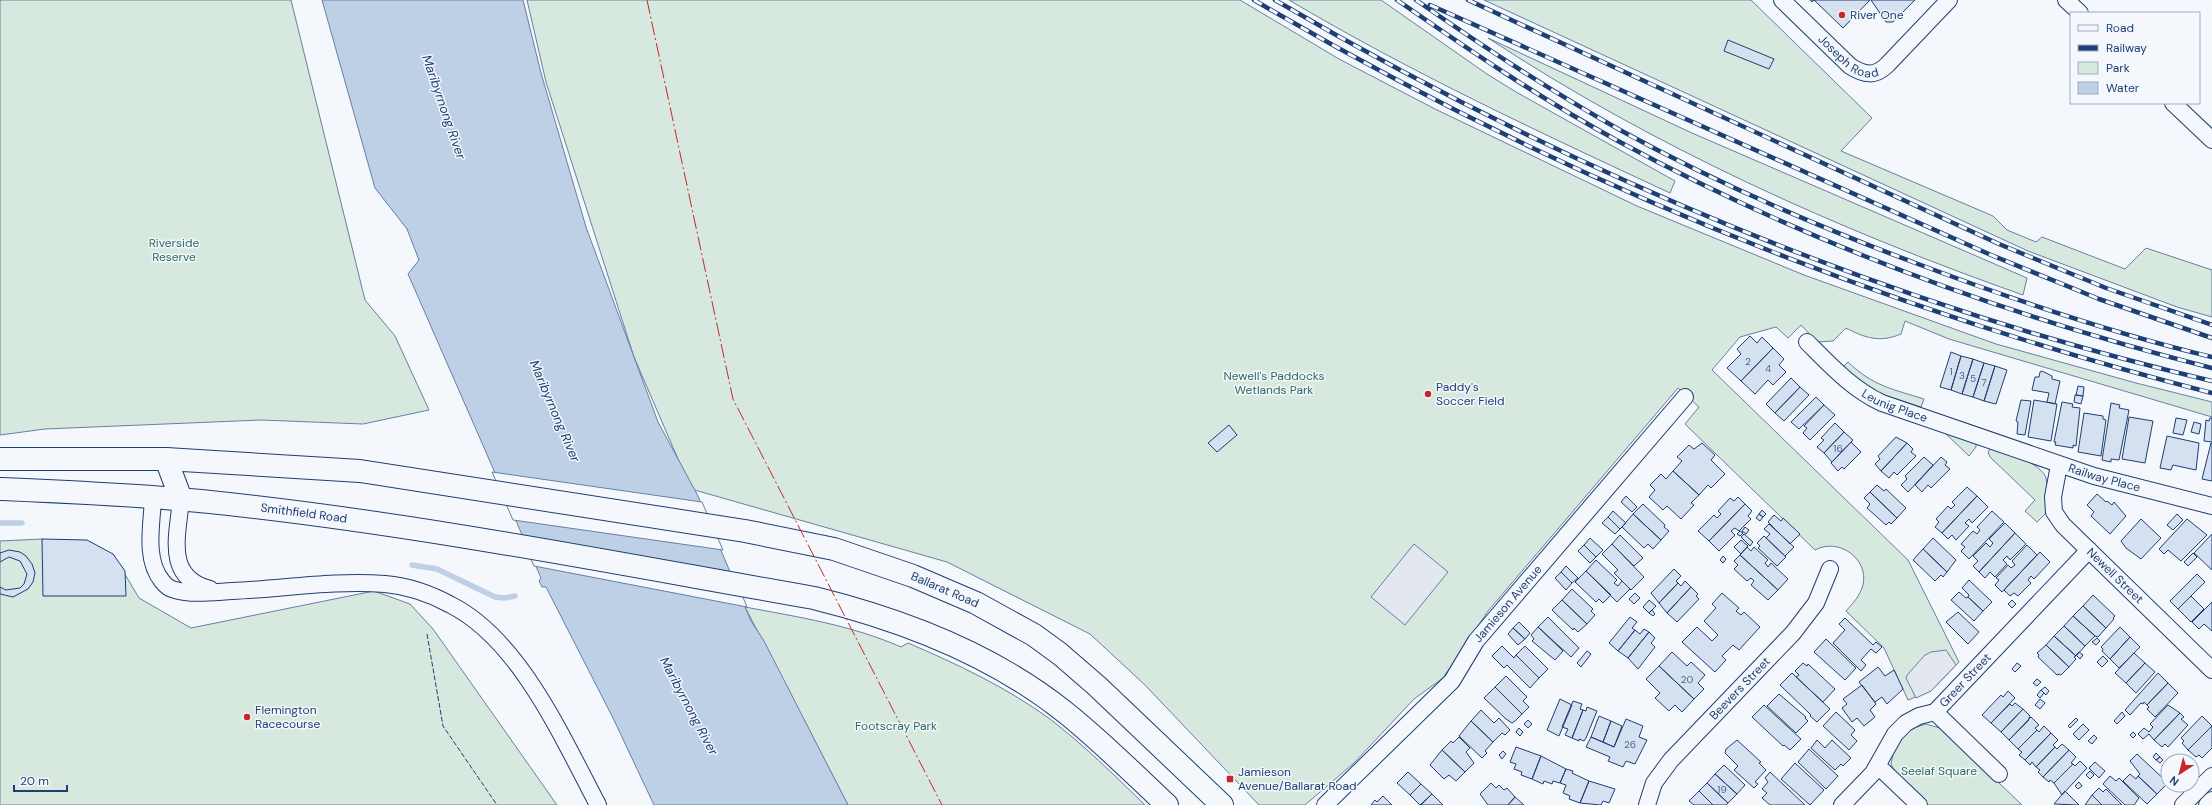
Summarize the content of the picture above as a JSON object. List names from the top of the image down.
{
  "streets": {
    "highway": ["Smithfield Road", "Ballarat Road"],
    "street": [
      "Joseph Road",
      "Leunig Place",
      "Railway Place",
      "Newell Street",
      "Jamieson Avenue",
      "Greer Street",
      "Beevers Street"
    ]
  },
  "crossings": [
    ["Leunig Place", "Railway Place"],
    ["Railway Place", "Newell Street"],
    ["Newell Street", "Greer Street"]
  ],
  "water": ["Maribyrnong River"],
  "parks": [
    "Riverside Reserve",
    "Newell's Paddocks Wetlands Park",
    "Footscray Park",
    "Seelaf Square"
  ],
  "places": {
    "other": ["River One", "Paddy's Soccer Field", "Flemington Racecourse"],
    "transit": ["Jamieson Avenue/Ballarat Road"]
  },
  "house_numbers": [
    "2",
    "4",
    "1",
    "3",
    "5",
    "7",
    "16",
    "20",
    "26",
    "19"
  ],
  "legend": [
    "Road",
    "Railway",
    "Park",
    "Water"
  ],
  "scale_bar": "20 m",
  "north": "bottom left"
}
